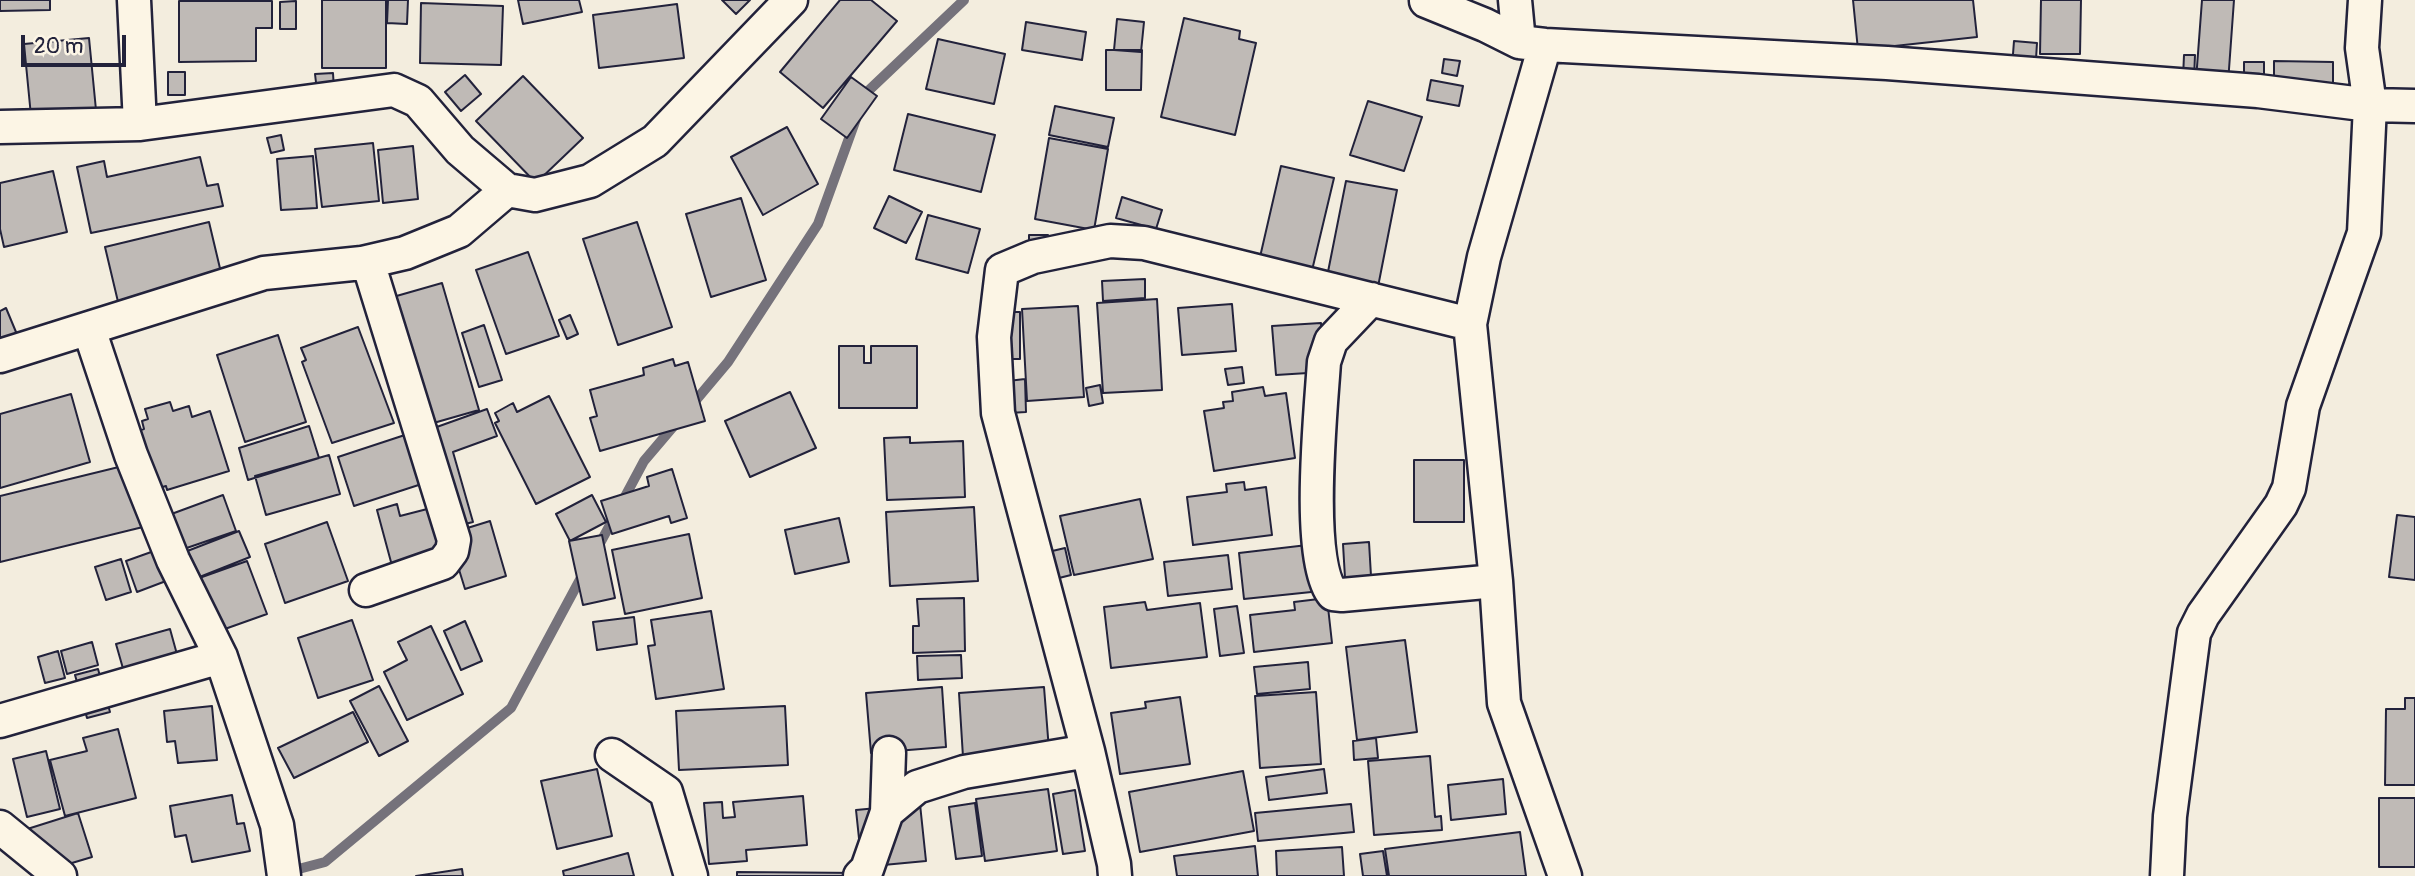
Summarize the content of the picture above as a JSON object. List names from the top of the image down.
{
  "scale_bar": "20 m"
}
